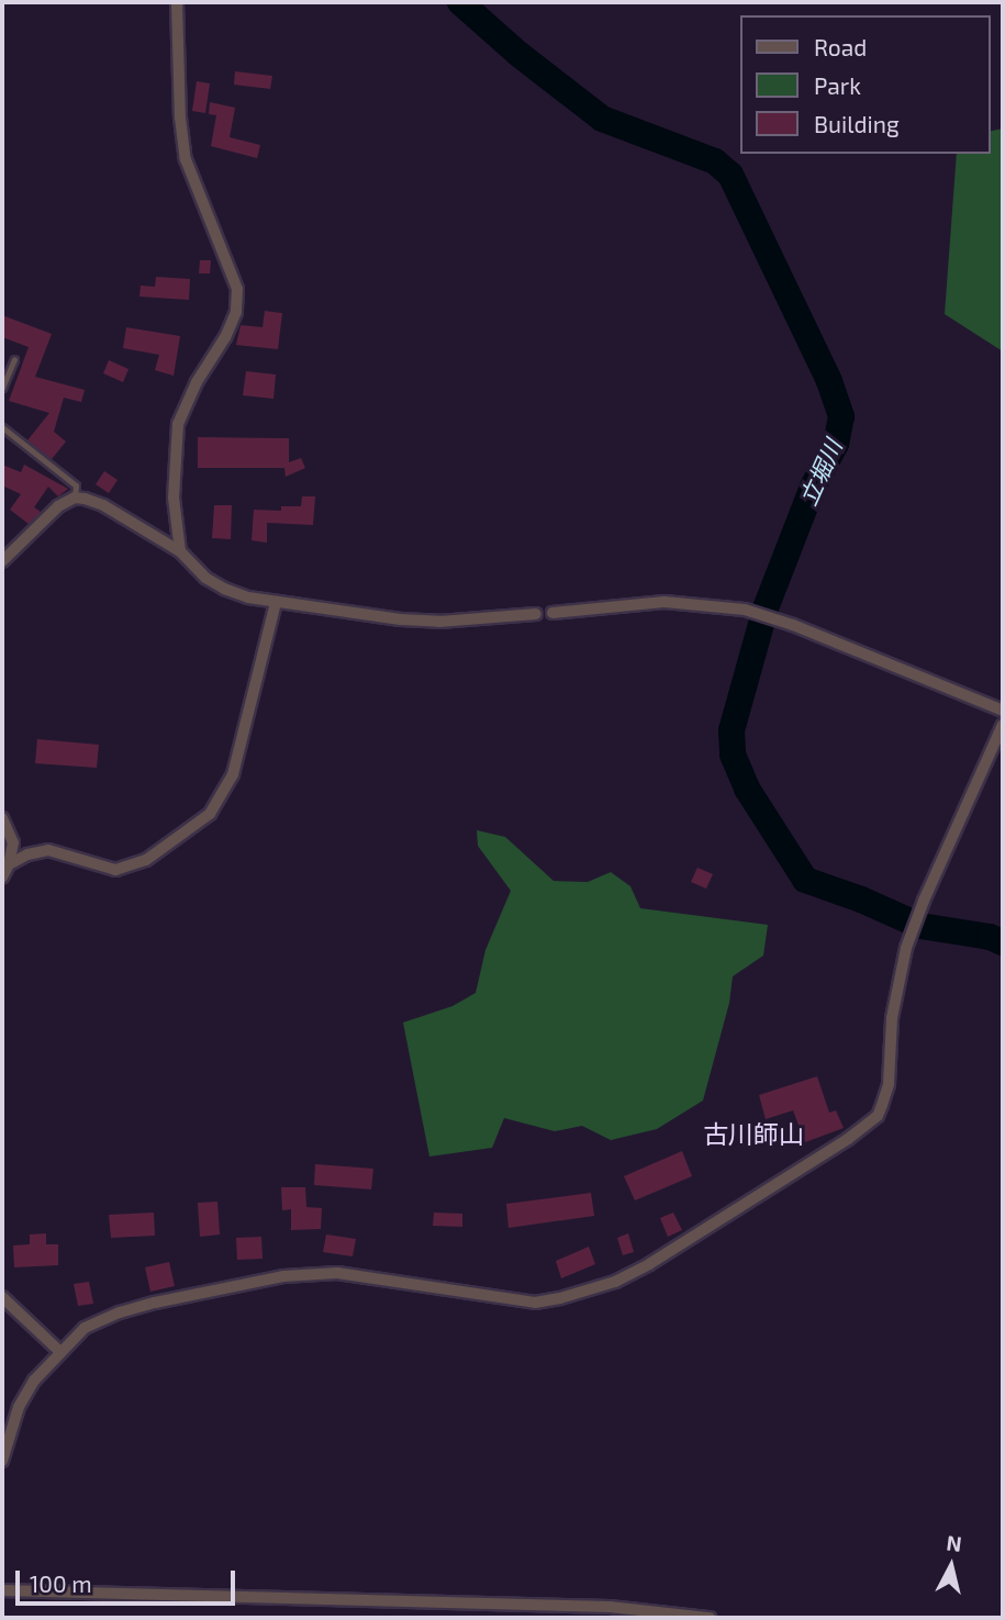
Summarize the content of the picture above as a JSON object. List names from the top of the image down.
{
  "districts": ["古川師山"],
  "water": ["立堀川"],
  "legend": ["Road", "Park", "Building"],
  "scale_bar": "100 m",
  "north": "top"
}
